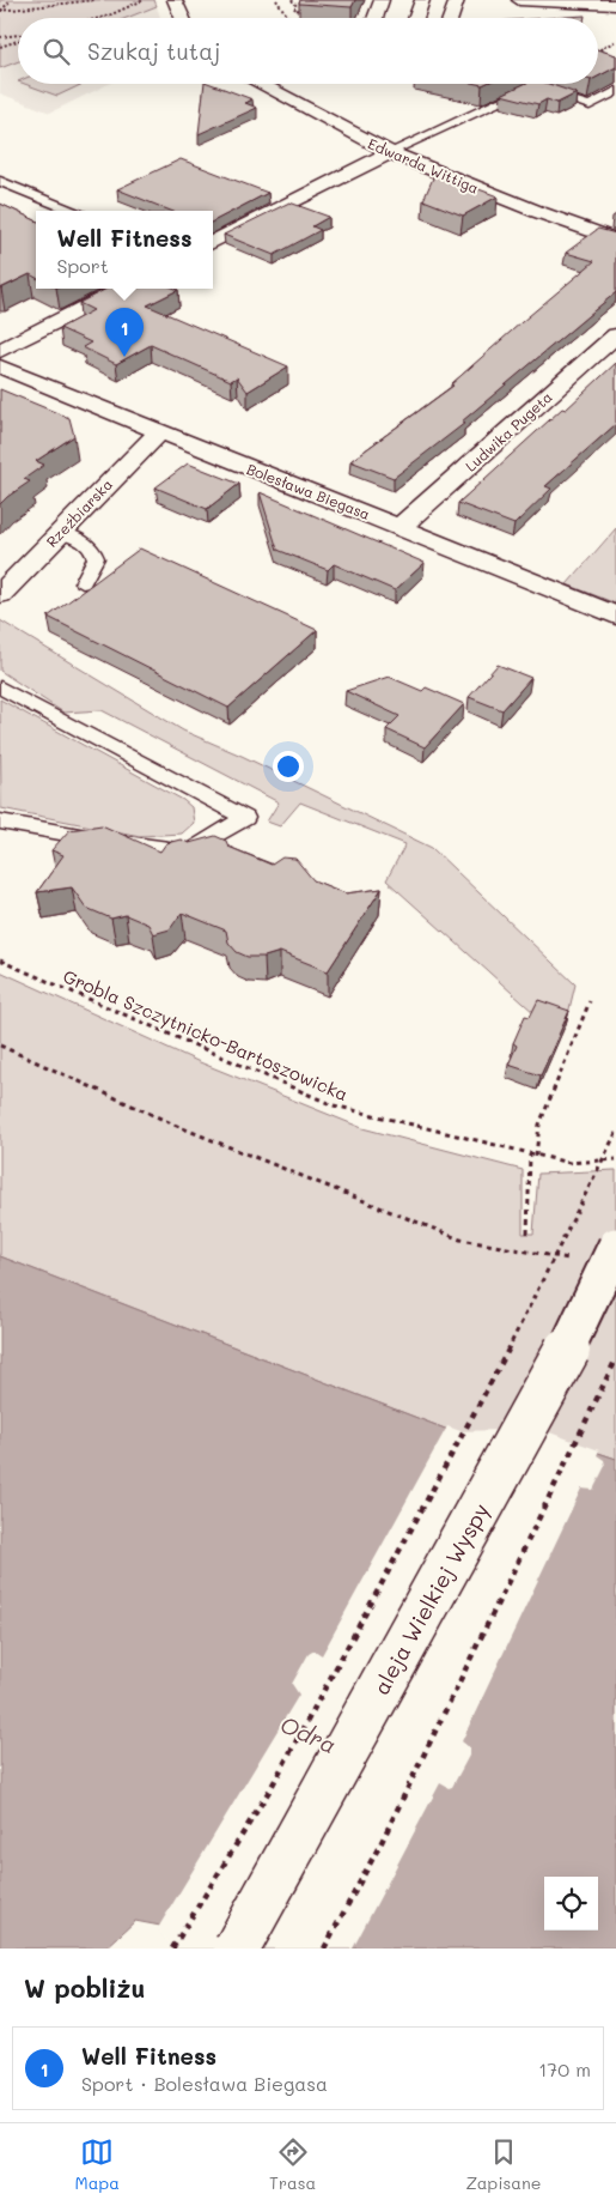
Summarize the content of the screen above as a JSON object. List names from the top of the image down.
{
  "streets": {
    "street": [
      "Edwarda Wittiga",
      "Ludwika Pugeta",
      "Bolesława Biegasa",
      "Rzeźbiarska",
      "aleja Wielkiej Wyspy"
    ],
    "path": ["Grobla Szczytnicko-Bartoszowicka"]
  },
  "crossings": [
    ["Ludwika Pugeta", "Bolesława Biegasa"],
    ["Bolesława Biegasa", "Rzeźbiarska"]
  ],
  "water": ["Odra"],
  "page": {
    "search": "Szukaj tutaj",
    "popup": ["Well Fitness", "Sport"],
    "pins": "1",
    "heading": "W pobliżu",
    "list": [
      {
        "mark": "1",
        "name": "Well Fitness",
        "note": "Sport · Bolesława Biegasa",
        "value": "170 m"
      }
    ],
    "nav": ["Mapa", "Trasa", "Zapisane"]
  }
}
